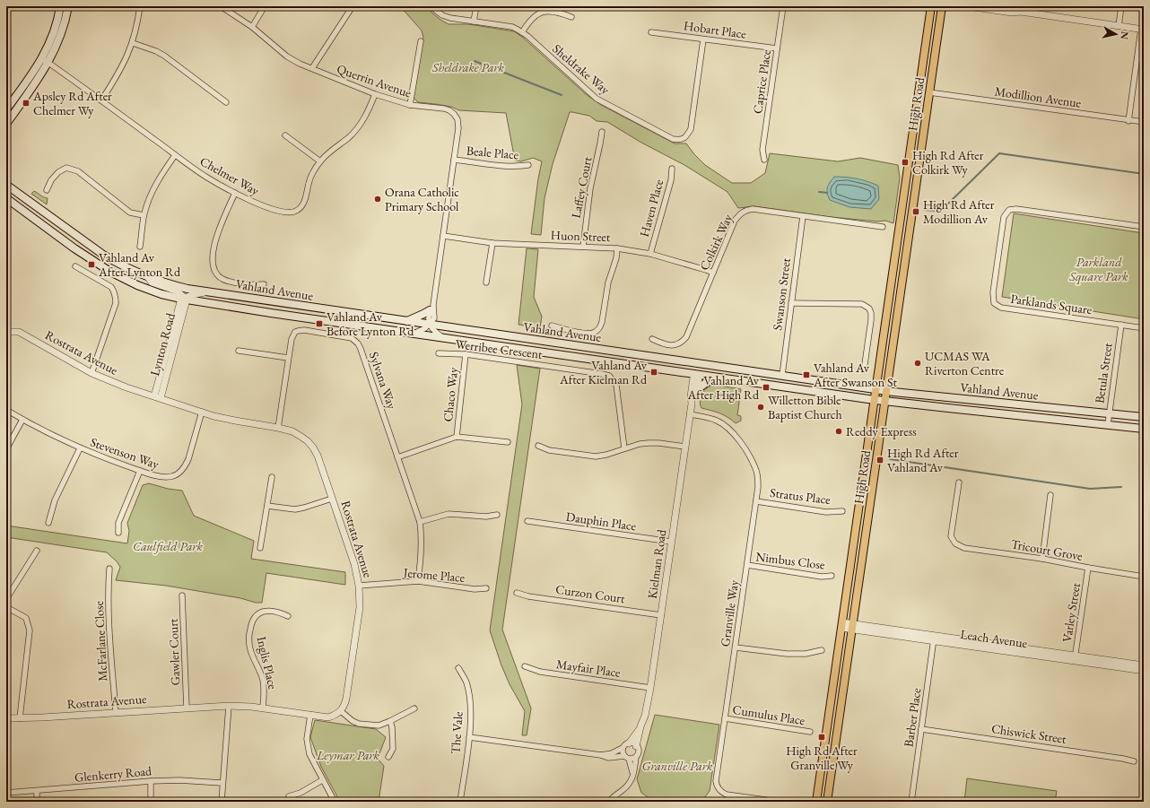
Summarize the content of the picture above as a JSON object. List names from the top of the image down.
{
  "streets": {
    "main road": ["High Road", "Vahland Avenue"],
    "street": [
      "Hobart Place",
      "Sheldrake Way",
      "Querrin Avenue",
      "Caprice Place",
      "Modillion Avenue",
      "Beale Place",
      "Chelmer Way",
      "Laffey Court",
      "Haven Place",
      "Huon Street",
      "Colkirk Way",
      "Swanson Street",
      "Parklands Square",
      "Lynton Road",
      "Werribee Crescent",
      "Rostrata Avenue",
      "Betula Street",
      "Sylvana Way",
      "Chaco Way",
      "Stevenson Way",
      "Stratus Place",
      "Dauphin Place",
      "Tricourt Grove",
      "Nimbus Close",
      "Kielman Road",
      "Jerome Place",
      "Curzon Court",
      "Varley Street",
      "Granville Way",
      "Leach Avenue",
      "McFarlane Close",
      "Gawler Court",
      "Inglis Place",
      "Mayfair Place",
      "Cumulus Place",
      "Barber Place",
      "The Vale",
      "Chiswick Street",
      "Glenkerry Road"
    ]
  },
  "crossings": [
    ["Hobart Place", "Sheldrake Way"],
    ["Hobart Place", "Caprice Place"],
    ["Querrin Avenue", "Beale Place"],
    ["Querrin Avenue", "Chelmer Way"],
    ["Querrin Avenue", "Huon Street"],
    ["Querrin Avenue", "Vahland Avenue"],
    ["Modillion Avenue", "High Road"],
    ["High Road", "Vahland Avenue"],
    ["High Road", "Leach Avenue"],
    ["Laffey Court", "Huon Street"],
    ["Haven Place", "Huon Street"],
    ["Huon Street", "Colkirk Way"],
    ["Colkirk Way", "Swanson Street"],
    ["Vahland Avenue", "Swanson Street"],
    ["Vahland Avenue", "Lynton Road"],
    ["Vahland Avenue", "Betula Street"],
    ["Vahland Avenue", "Kielman Road"],
    ["Parklands Square", "Betula Street"],
    ["Lynton Road", "Rostrata Avenue"],
    ["Werribee Crescent", "Chaco Way"],
    ["Rostrata Avenue", "Sylvana Way"],
    ["Rostrata Avenue", "Stevenson Way"],
    ["Rostrata Avenue", "Jerome Place"],
    ["Rostrata Avenue", "McFarlane Close"],
    ["Rostrata Avenue", "Gawler Court"],
    ["Rostrata Avenue", "Inglis Place"],
    ["Sylvana Way", "Jerome Place"],
    ["Stratus Place", "Granville Way"],
    ["Dauphin Place", "Kielman Road"],
    ["Tricourt Grove", "Varley Street"],
    ["Nimbus Close", "Granville Way"],
    ["Kielman Road", "Curzon Court"],
    ["Kielman Road", "Granville Way"],
    ["Kielman Road", "Mayfair Place"],
    ["Kielman Road", "The Vale"],
    ["Varley Street", "Leach Avenue"],
    ["Granville Way", "Cumulus Place"],
    ["Leach Avenue", "Barber Place"],
    ["Barber Place", "Chiswick Street"]
  ],
  "parks": [
    "Sheldrake Park",
    "Parkland Square Park",
    "Caulfield Park",
    "Leymar Park",
    "Granville Park"
  ],
  "places": {
    "transit": [
      "Apsley Rd After Chelmer Wy",
      "High Rd After Colkirk Wy",
      "High Rd After Modillion Av",
      "Vahland Av After Lynton Rd",
      "Vahland Av Before Lynton Rd",
      "Vahland Av After Kielman Rd",
      "Vahland Av After Swanson St",
      "Vahland Av After High Rd",
      "High Rd After Vahland Av",
      "High Rd After Granville Wy"
    ],
    "other": [
      "Orana Catholic Primary School",
      "UCMAS WA Riverton Centre",
      "Willetton Bible Baptist Church",
      "Reddy Express"
    ]
  },
  "north": "right"
}
